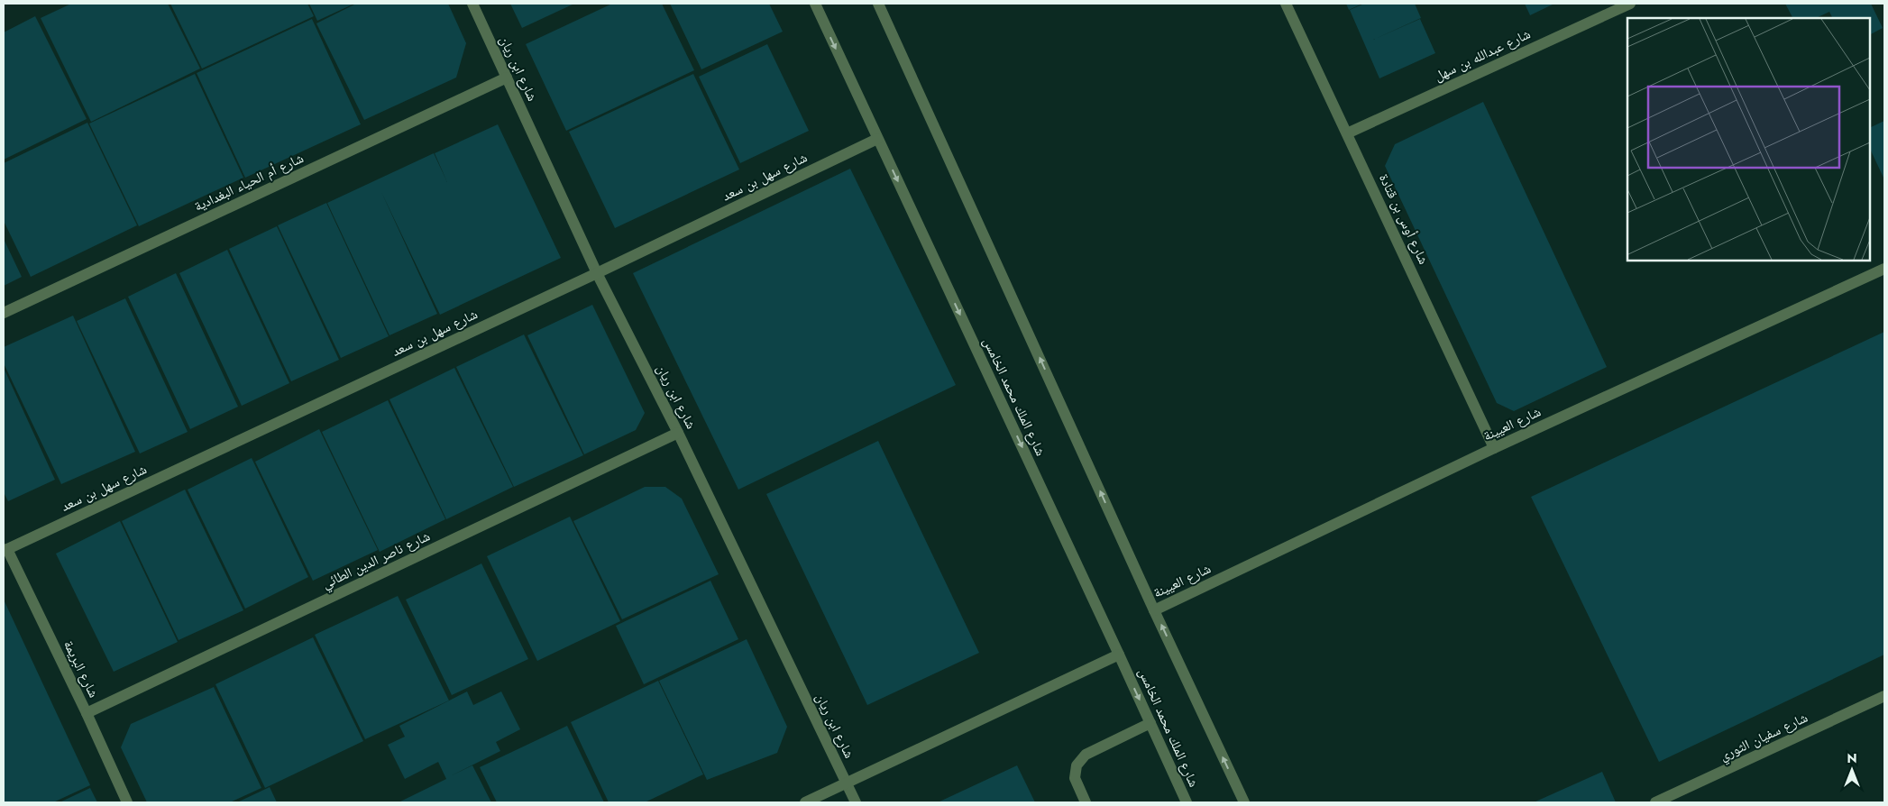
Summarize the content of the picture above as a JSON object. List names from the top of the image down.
{
  "streets": {
    "street": [
      "شارع عبدالله بن سهل",
      "شارع ابن ريان",
      "شارع سهل بن سعد",
      "شارع أم الحياء البغدادية",
      "شارع أوس بن قتادة",
      "شارع الملك محمد الخامس",
      "شارع العيينة",
      "شارع ناصر الدين الطائي",
      "شارع البريمة",
      "شارع سفيان الثوري"
    ]
  },
  "crossings": [
    ["شارع عبدالله بن سهل", "شارع أوس بن قتادة"],
    ["شارع ابن ريان", "شارع سهل بن سعد"],
    ["شارع ابن ريان", "شارع أم الحياء البغدادية"],
    ["شارع ابن ريان", "شارع ناصر الدين الطائي"],
    ["شارع سهل بن سعد", "شارع الملك محمد الخامس"],
    ["شارع سهل بن سعد", "شارع البريمة"],
    ["شارع أوس بن قتادة", "شارع العيينة"],
    ["شارع ناصر الدين الطائي", "شارع البريمة"]
  ],
  "north": "top"
}
